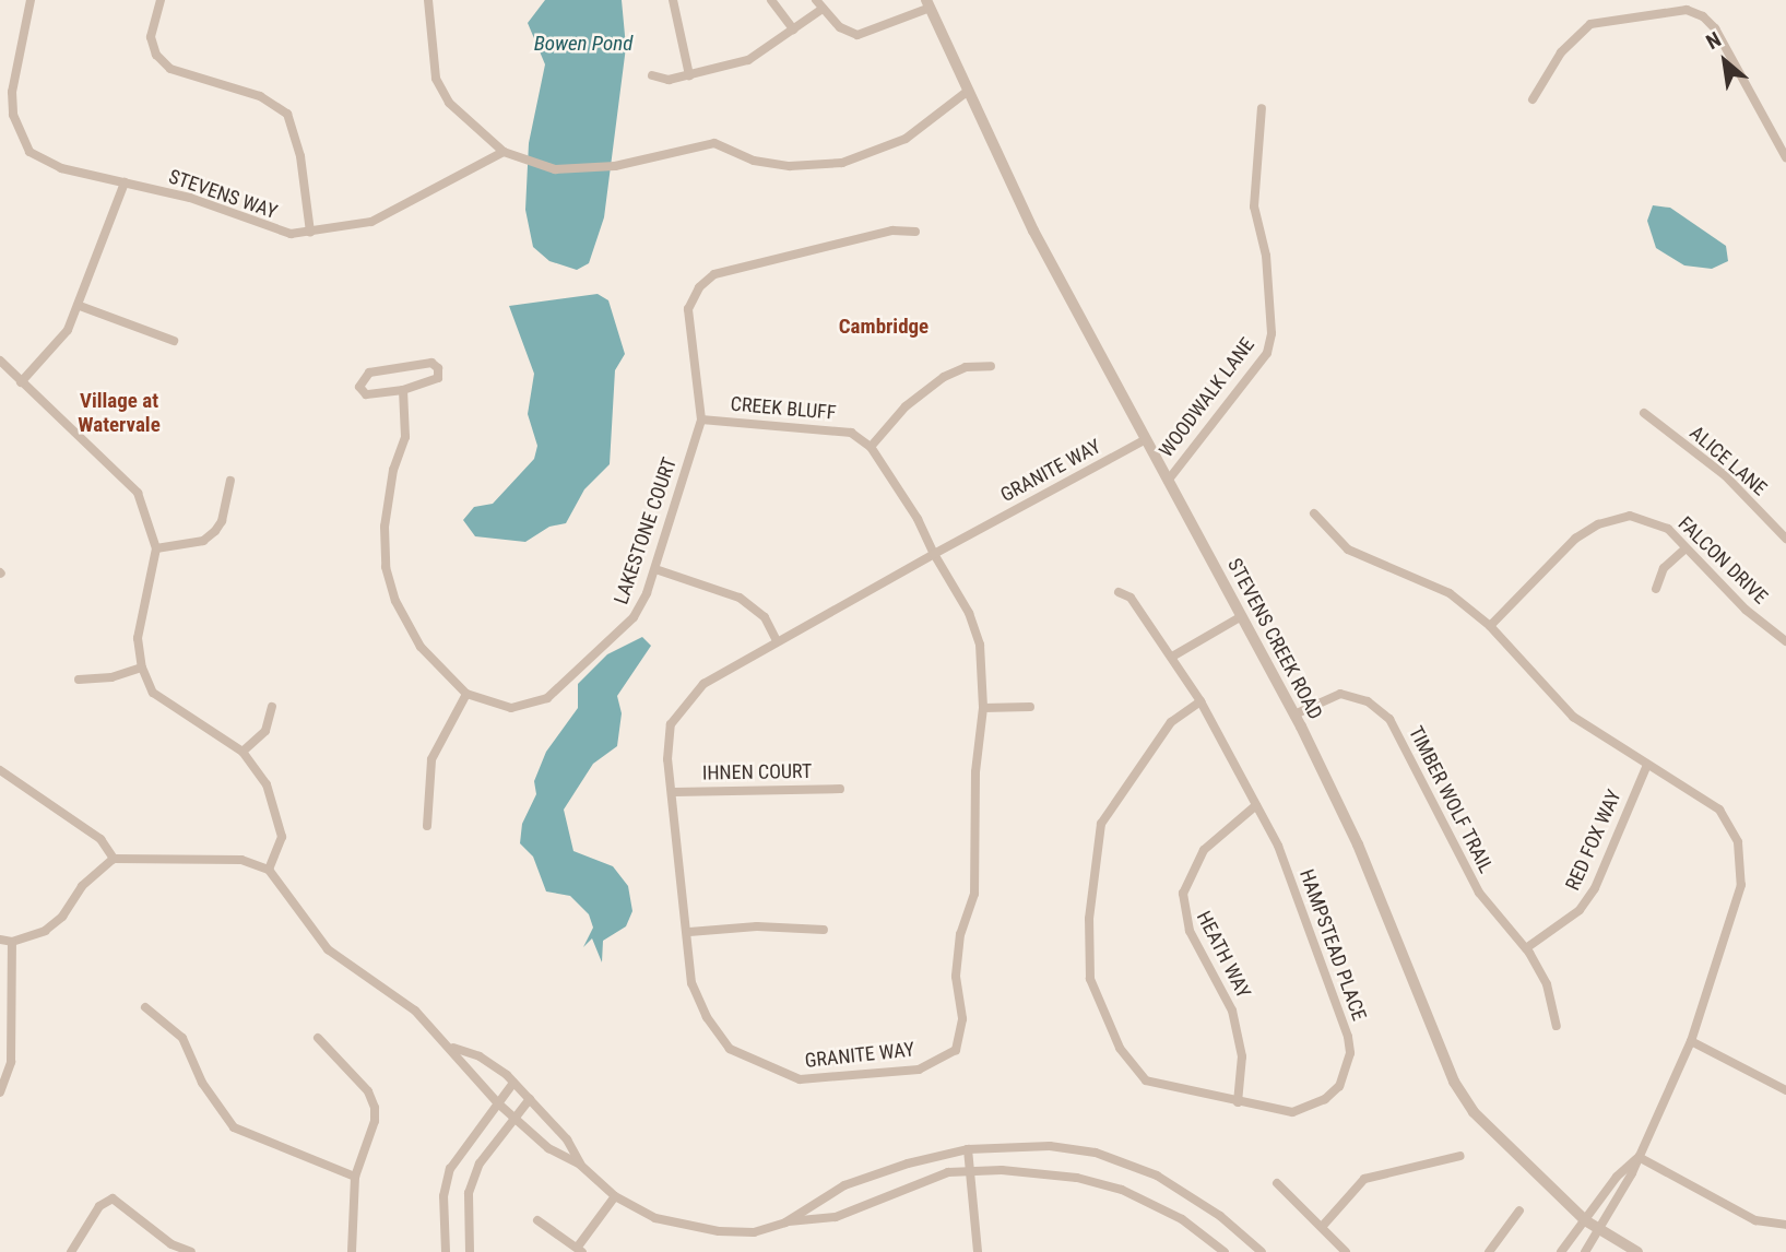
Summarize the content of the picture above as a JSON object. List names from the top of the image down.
{
  "streets": {
    "street": [
      "STEVENS WAY",
      "WOODWALK LANE",
      "CREEK BLUFF",
      "ALICE LANE",
      "GRANITE WAY",
      "LAKESTONE COURT",
      "FALCON DRIVE",
      "STEVENS CREEK ROAD",
      "IHNEN COURT",
      "TIMBER WOLF TRAIL",
      "RED FOX WAY",
      "HAMPSTEAD PLACE",
      "HEATH WAY"
    ]
  },
  "crossings": [
    ["WOODWALK LANE", "STEVENS CREEK ROAD"],
    ["CREEK BLUFF", "LAKESTONE COURT"],
    ["GRANITE WAY", "STEVENS CREEK ROAD"],
    ["GRANITE WAY", "IHNEN COURT"],
    ["STEVENS CREEK ROAD", "TIMBER WOLF TRAIL"],
    ["TIMBER WOLF TRAIL", "RED FOX WAY"],
    ["HAMPSTEAD PLACE", "HEATH WAY"]
  ],
  "districts": ["Cambridge", "Village at Watervale"],
  "water": ["Bowen Pond"],
  "north": "top left"
}
